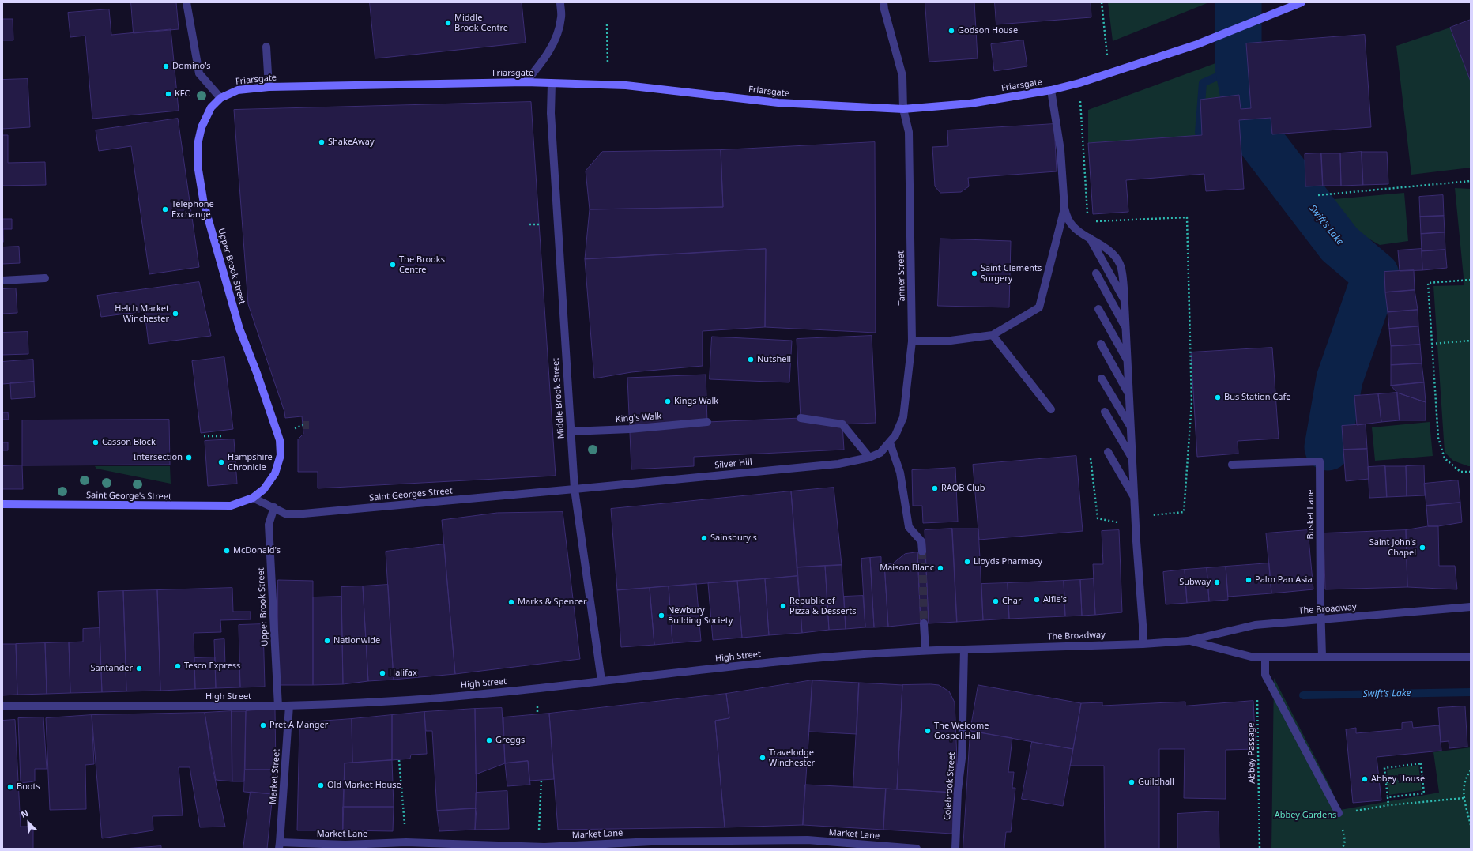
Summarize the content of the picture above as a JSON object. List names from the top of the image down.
{
  "streets": {
    "main road": ["Friarsgate", "Upper Brook Street", "Saint George's Street"],
    "street": [
      "Tanner Street",
      "Middle Brook Street",
      "King's Walk",
      "Silver Hill",
      "Saint Georges Street",
      "Busket Lane",
      "The Broadway",
      "High Street",
      "Market Street",
      "Colebrook Street",
      "Market Lane"
    ],
    "path": ["Abbey Passage"]
  },
  "crossings": [
    ["Friarsgate", "Upper Brook Street"],
    ["Friarsgate", "Tanner Street"],
    ["Friarsgate", "Middle Brook Street"],
    ["Upper Brook Street", "Saint Georges Street"],
    ["Upper Brook Street", "Saint George's Street"],
    ["Upper Brook Street", "High Street"],
    ["Tanner Street", "Silver Hill"],
    ["Middle Brook Street", "King's Walk"],
    ["Middle Brook Street", "Silver Hill"],
    ["Middle Brook Street", "Saint Georges Street"],
    ["Middle Brook Street", "High Street"],
    ["Silver Hill", "Saint Georges Street"],
    ["Saint Georges Street", "Saint George's Street"],
    ["Busket Lane", "The Broadway"],
    ["The Broadway", "High Street"],
    ["The Broadway", "Colebrook Street"],
    ["High Street", "Market Street"],
    ["High Street", "Colebrook Street"],
    ["Market Street", "Market Lane"]
  ],
  "water": ["Swift's Lake"],
  "parks": ["Abbey Gardens"],
  "places": [
    "Middle Brook Centre",
    "Godson House",
    "Domino's",
    "KFC",
    "ShakeAway",
    "Telephone Exchange",
    "The Brooks Centre",
    "Saint Clements Surgery",
    "Helch Market Winchester",
    "Nutshell",
    "Bus Station Cafe",
    "Kings Walk",
    "Casson Block",
    "Intersection",
    "Hampshire Chronicle",
    "RAOB Club",
    "Sainsbury's",
    "Saint John's Chapel",
    "McDonald's",
    "Lloyds Pharmacy",
    "Maison Blanc",
    "Palm Pan Asia",
    "Subway",
    "Alfie's",
    "Char",
    "Marks & Spencer",
    "Republic of Pizza & Desserts",
    "Newbury Building Society",
    "Nationwide",
    "Tesco Express",
    "Santander",
    "Halifax",
    "Pret A Manger",
    "The Welcome Gospel Hall",
    "Greggs",
    "Travelodge Winchester",
    "Abbey House",
    "Guildhall",
    "Old Market House",
    "Boots"
  ],
  "north": "top left"
}
